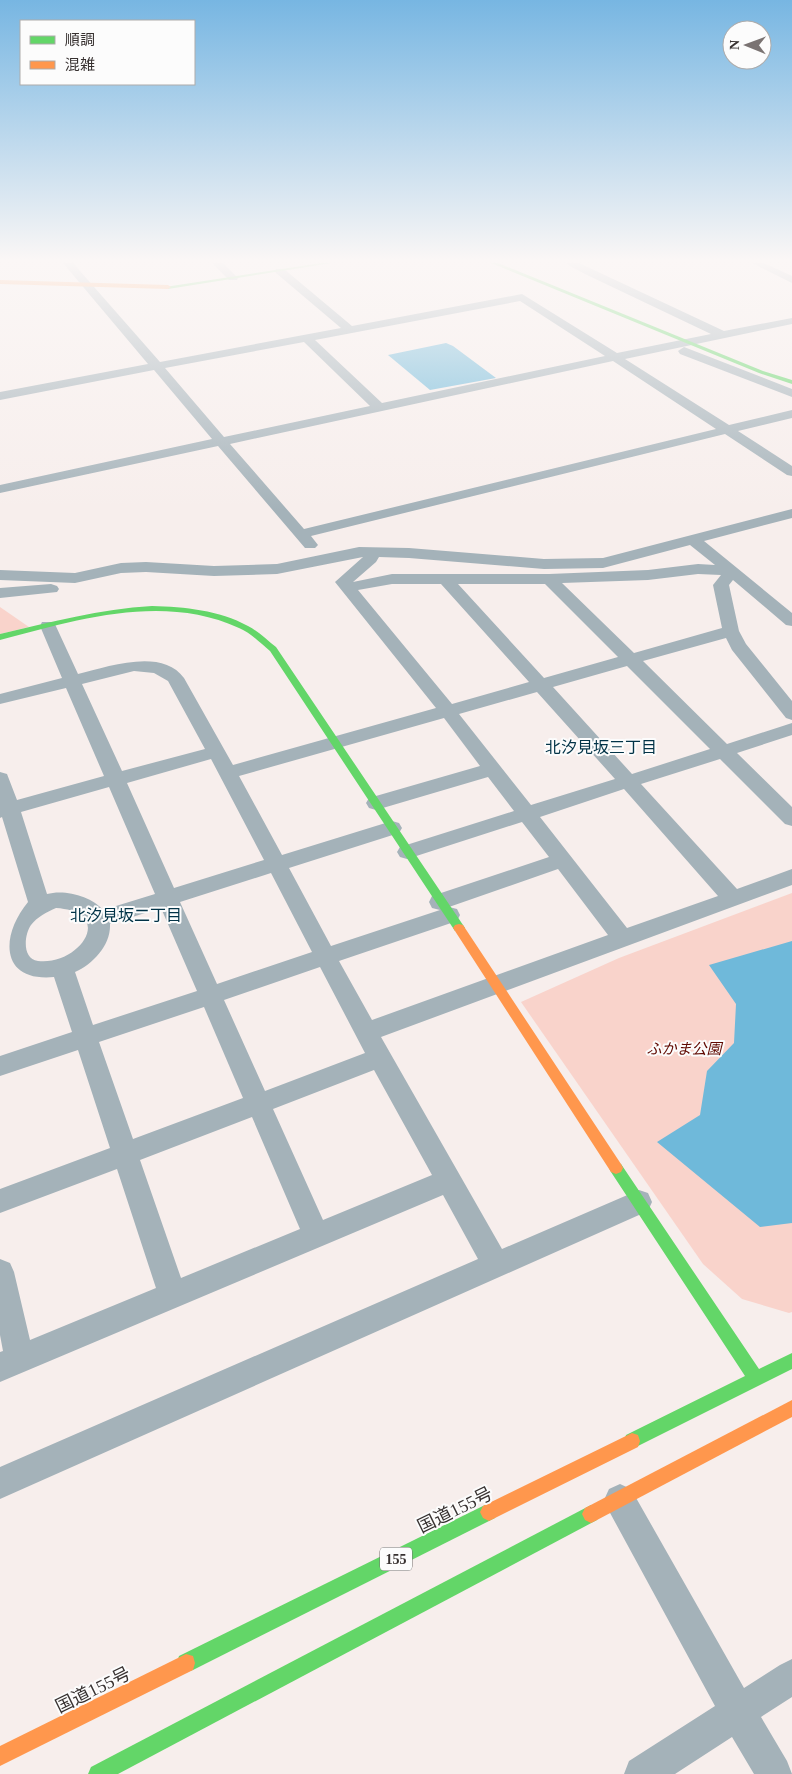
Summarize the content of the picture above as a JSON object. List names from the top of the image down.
{
  "streets": {
    "main road": ["国道155号", "155"]
  },
  "districts": ["北汐見坂三丁目", "北汐見坂二丁目"],
  "parks": ["ふかま公園"],
  "legend": ["順調", "混雑"],
  "north": "left"
}
